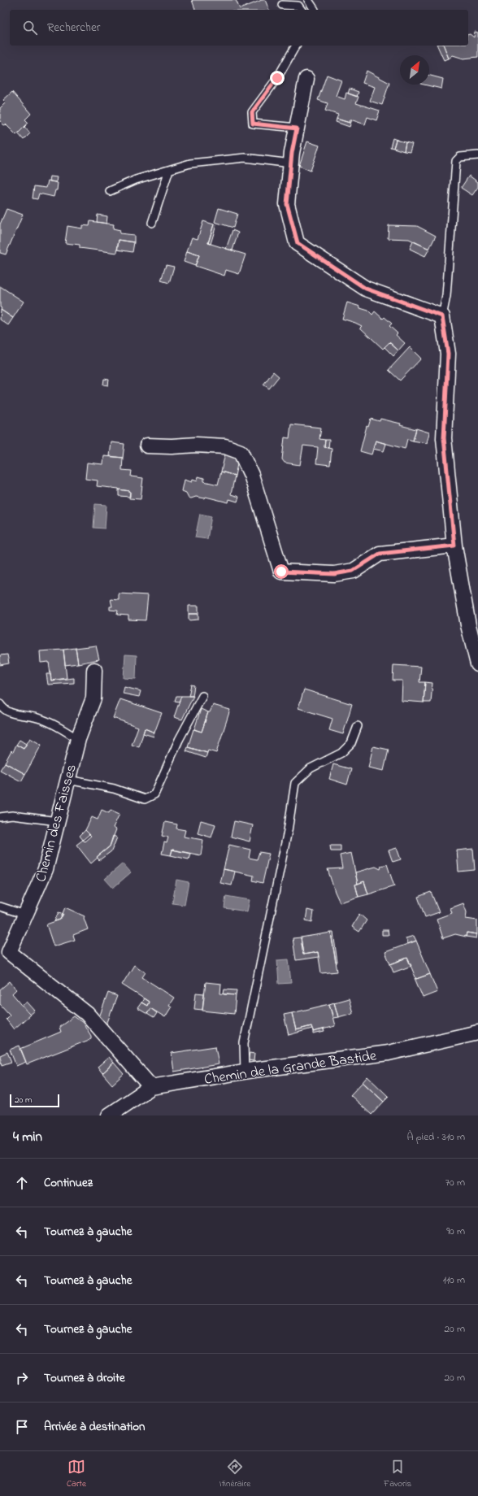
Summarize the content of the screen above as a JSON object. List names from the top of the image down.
{
  "streets": {
    "street": ["Chemin des Faisses", "Chemin de la Grande Bastide"]
  },
  "crossings": [
    ["Chemin des Faisses", "Chemin de la Grande Bastide"]
  ],
  "scale_bar": "20 m",
  "north": "top right",
  "page": {
    "search": "Rechercher",
    "scale": "20 m",
    "heading": ["4 min", "À pied · 310 m"],
    "list": [
      ["Continuez", "70 m"],
      ["Tournez à gauche", "90 m"],
      ["Tournez à gauche", "110 m"],
      ["Tournez à gauche", "20 m"],
      ["Tournez à droite", "20 m"],
      "Arrivée à destination"
    ],
    "nav": ["Carte", "Itinéraire", "Favoris"]
  }
}
